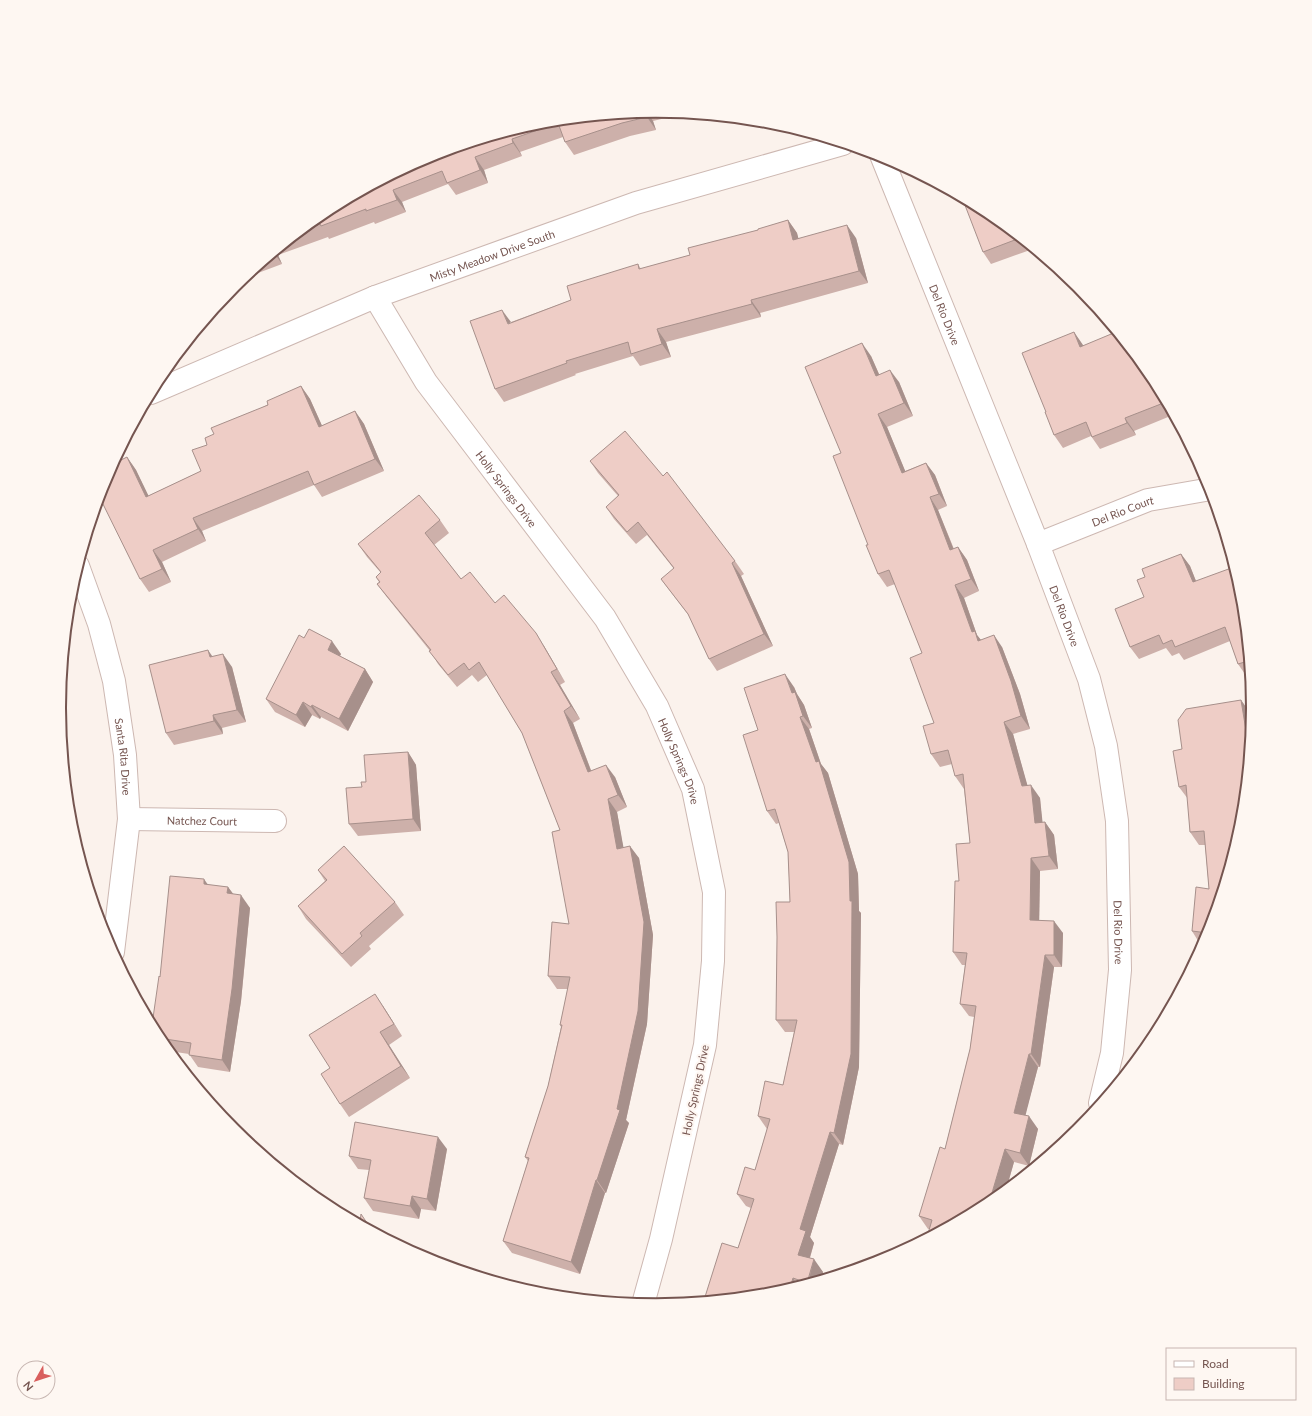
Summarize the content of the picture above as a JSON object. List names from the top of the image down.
{
  "streets": {
    "street": [
      "Misty Meadow Drive South",
      "Del Rio Drive",
      "Holly Springs Drive",
      "Del Rio Court",
      "Santa Rita Drive",
      "Natchez Court"
    ]
  },
  "crossings": [
    ["Misty Meadow Drive South", "Holly Springs Drive"],
    ["Del Rio Drive", "Del Rio Court"],
    ["Santa Rita Drive", "Natchez Court"]
  ],
  "legend": ["Road", "Building"],
  "north": "bottom left"
}
